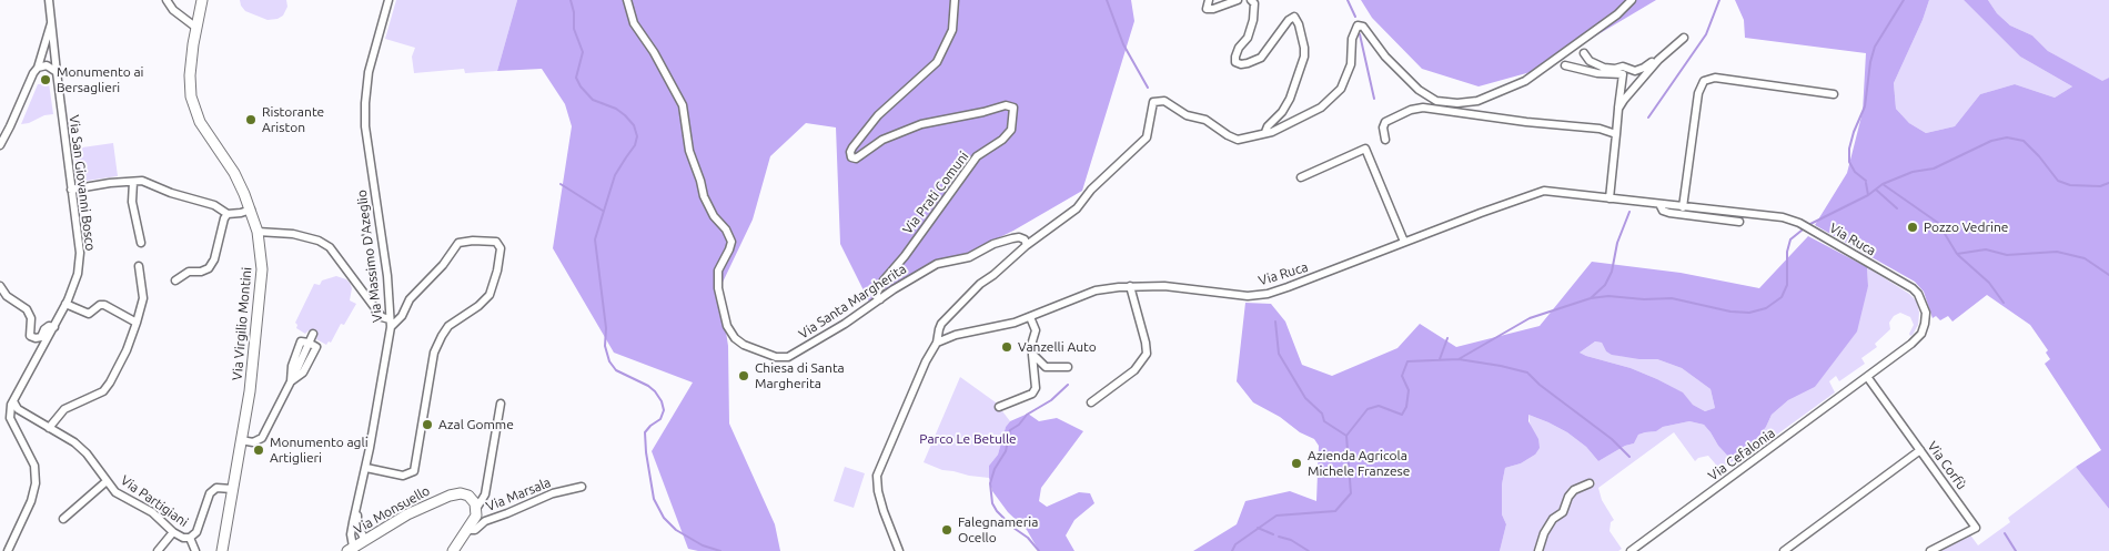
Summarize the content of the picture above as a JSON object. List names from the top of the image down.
{
  "streets": {
    "main road": ["Via Virgilio Montini", "Via Monsuello"],
    "street": [
      "Via San Giovanni Bosco",
      "Via Prati Comuni",
      "Via Ruca",
      "Via Massimo D'Azeglio",
      "Via Santa Margherita",
      "Via Cefalonia",
      "Via Corfù",
      "Via Marsala",
      "Via Partigiani"
    ]
  },
  "crossings": [
    ["Via San Giovanni Bosco", "Via Partigiani"],
    ["Via Prati Comuni", "Via Santa Margherita"],
    ["Via Ruca", "Via Cefalonia"],
    ["Via Ruca", "Via Corfù"],
    ["Via Massimo D'Azeglio", "Via Monsuello"],
    ["Via Virgilio Montini", "Via Partigiani"],
    ["Via Cefalonia", "Via Corfù"]
  ],
  "parks": ["Parco Le Betulle"],
  "places": [
    "Monumento ai Bersaglieri",
    "Ristorante Ariston",
    "Pozzo Vedrine",
    "Vanzelli Auto",
    "Chiesa di Santa Margherita",
    "Azal Gomme",
    "Monumento agli Artiglieri",
    "Azienda Agricola Michele Franzese",
    "Falegnameria Ocello"
  ]
}
